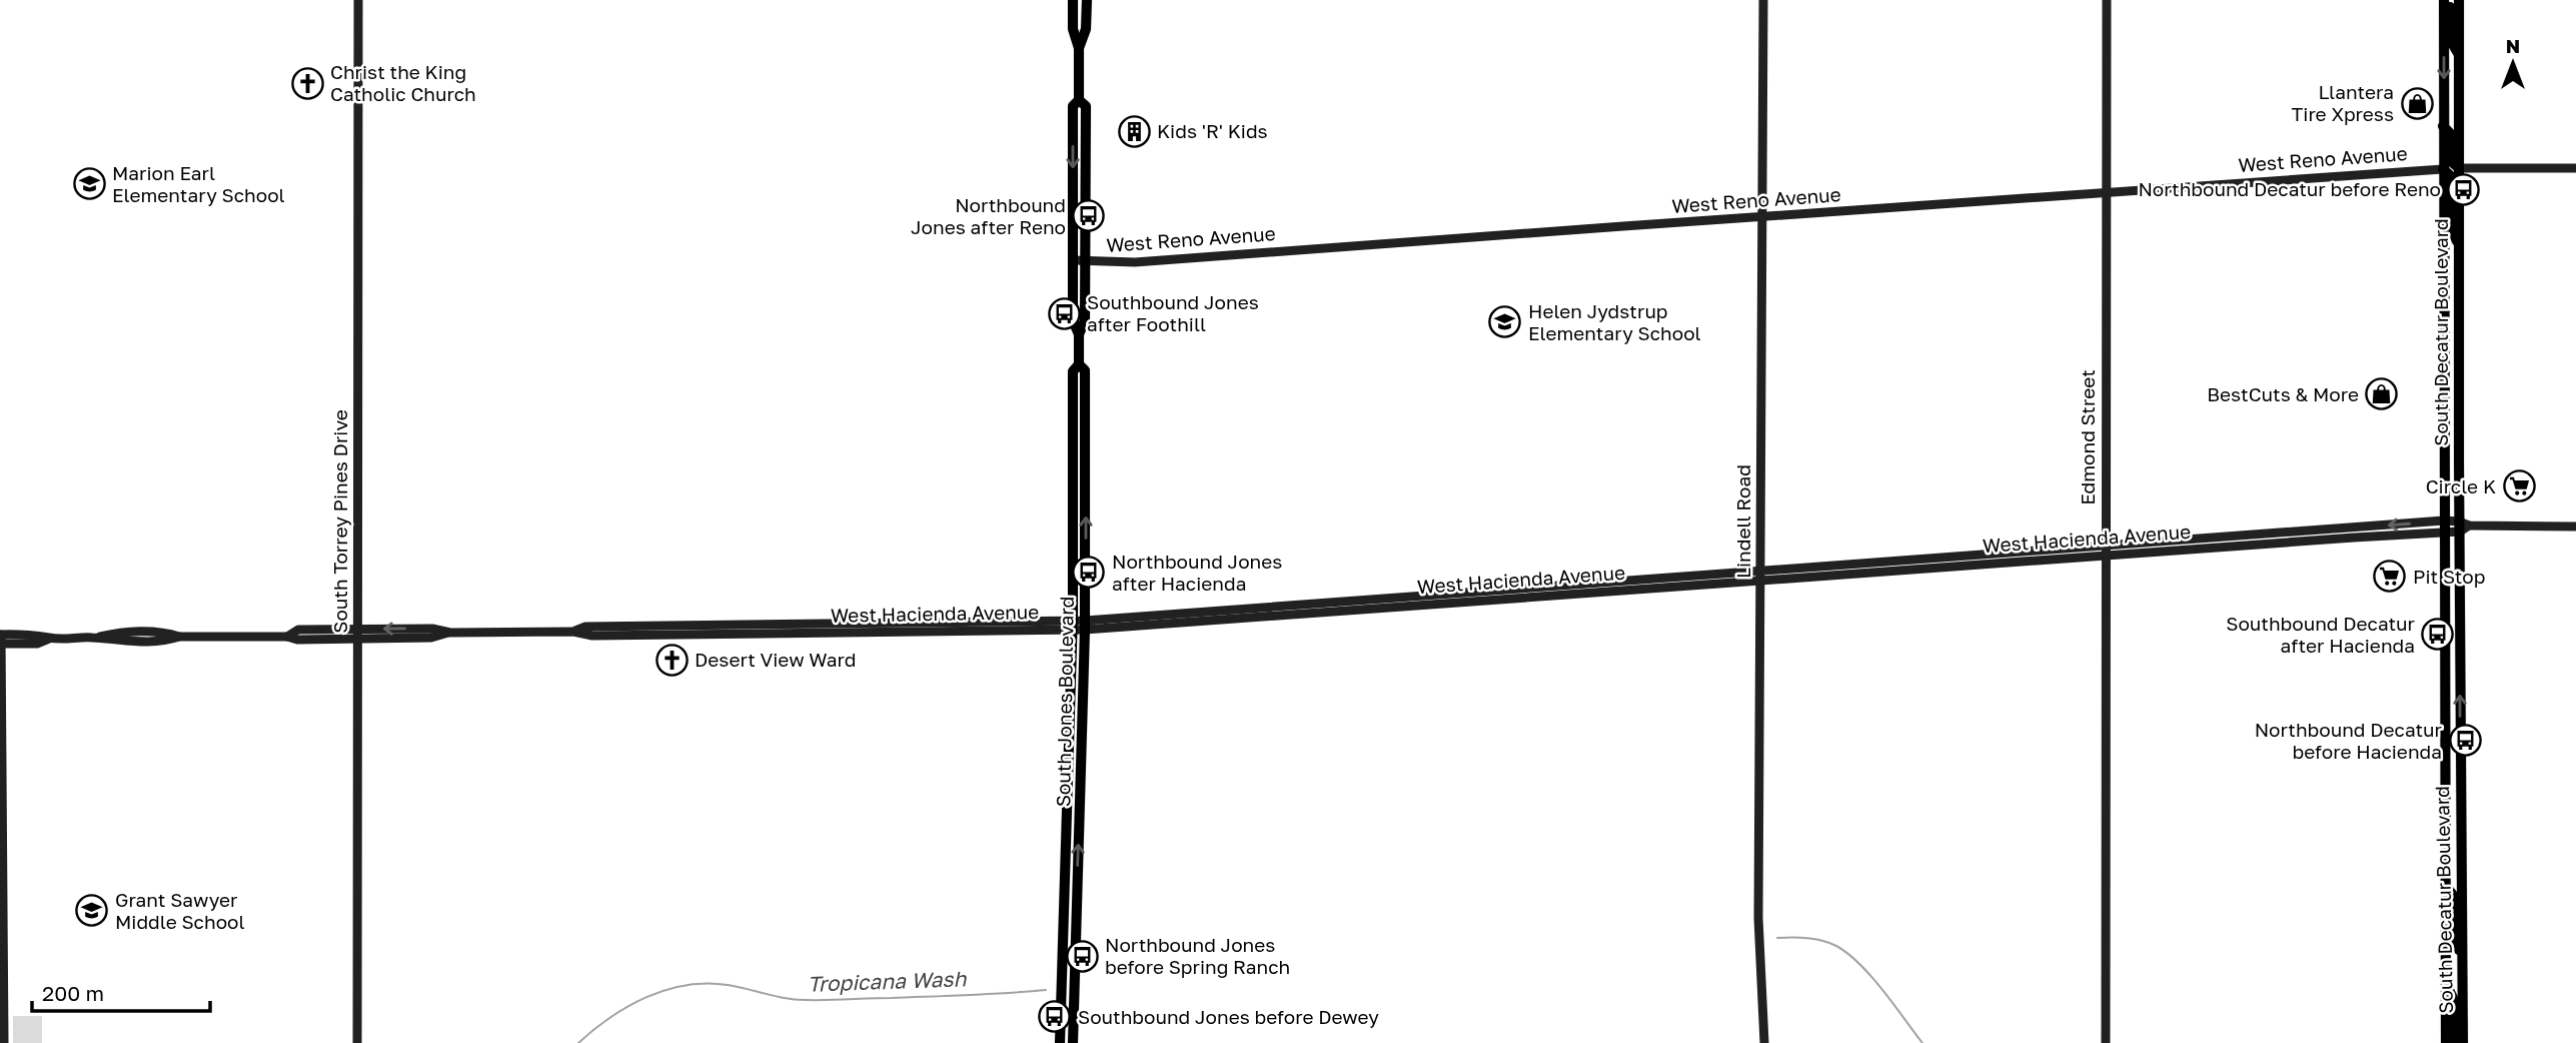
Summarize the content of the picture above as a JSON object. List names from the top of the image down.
{
  "streets": {
    "main road": ["South Decatur Boulevard", "South Jones Boulevard"],
    "street": [
      "West Reno Avenue",
      "Edmond Street",
      "South Torrey Pines Drive",
      "Lindell Road",
      "West Hacienda Avenue"
    ]
  },
  "crossings": [
    ["West Reno Avenue", "South Decatur Boulevard"],
    ["West Reno Avenue", "Edmond Street"],
    ["West Reno Avenue", "Lindell Road"],
    ["West Reno Avenue", "South Jones Boulevard"],
    ["South Decatur Boulevard", "West Hacienda Avenue"],
    ["Edmond Street", "West Hacienda Avenue"],
    ["South Torrey Pines Drive", "West Hacienda Avenue"],
    ["Lindell Road", "West Hacienda Avenue"],
    ["West Hacienda Avenue", "South Jones Boulevard"]
  ],
  "water": ["Tropicana Wash"],
  "places": {
    "church": ["Christ the King Catholic Church", "Desert View Ward"],
    "shop": ["Llantera Tire Xpress", "BestCuts & More"],
    "building": ["Kids 'R' Kids"],
    "school or university": ["Marion Earl Elementary School", "Helen Jydstrup Elementary School", "Grant Sawyer Middle School"],
    "bus stop": [
      "Northbound Decatur before Reno",
      "Northbound Jones after Reno",
      "Southbound Jones after Foothill",
      "Northbound Jones after Hacienda",
      "Southbound Decatur after Hacienda",
      "Northbound Decatur before Hacienda",
      "Northbound Jones before Spring Ranch",
      "Southbound Jones before Dewey"
    ],
    "supermarket": ["Circle K", "Pit Stop"]
  },
  "scale_bar": "200 m",
  "north": "top"
}
